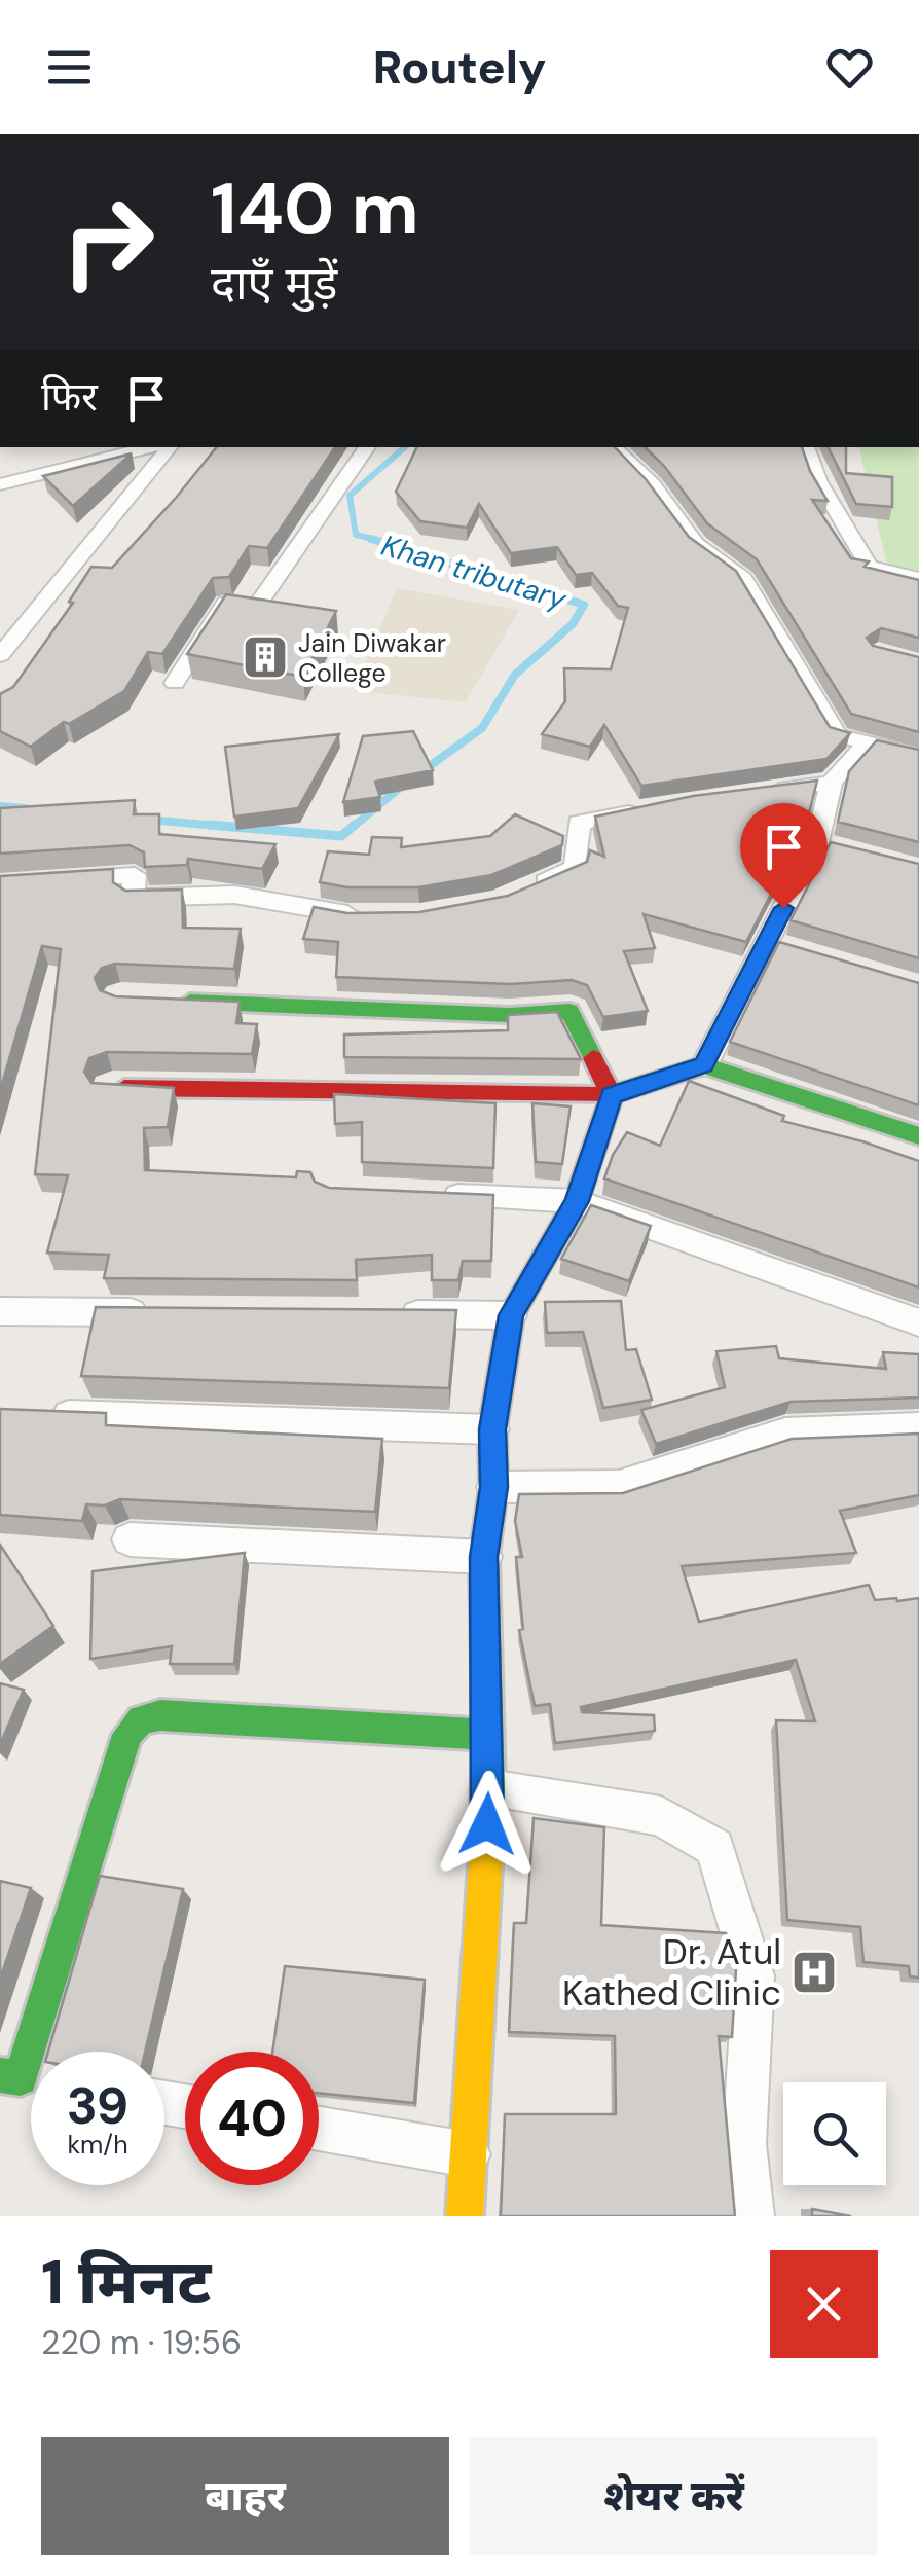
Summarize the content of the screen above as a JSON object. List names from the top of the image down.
{
  "water": ["Khan tributary"],
  "places": {
    "building": ["Jain Diwakar College"],
    "hospital": ["Dr. Atul Kathed Clinic"]
  },
  "page": {
    "header": "Routely",
    "turn": ["140 m", "दाएँ मुड़ें"],
    "then": "फिर",
    "speed": "39 km/h",
    "limit": "40",
    "heading": ["1 मिनट", "220 m · 19:56"],
    "buttons": ["बाहर", "शेयर करें"]
  }
}
